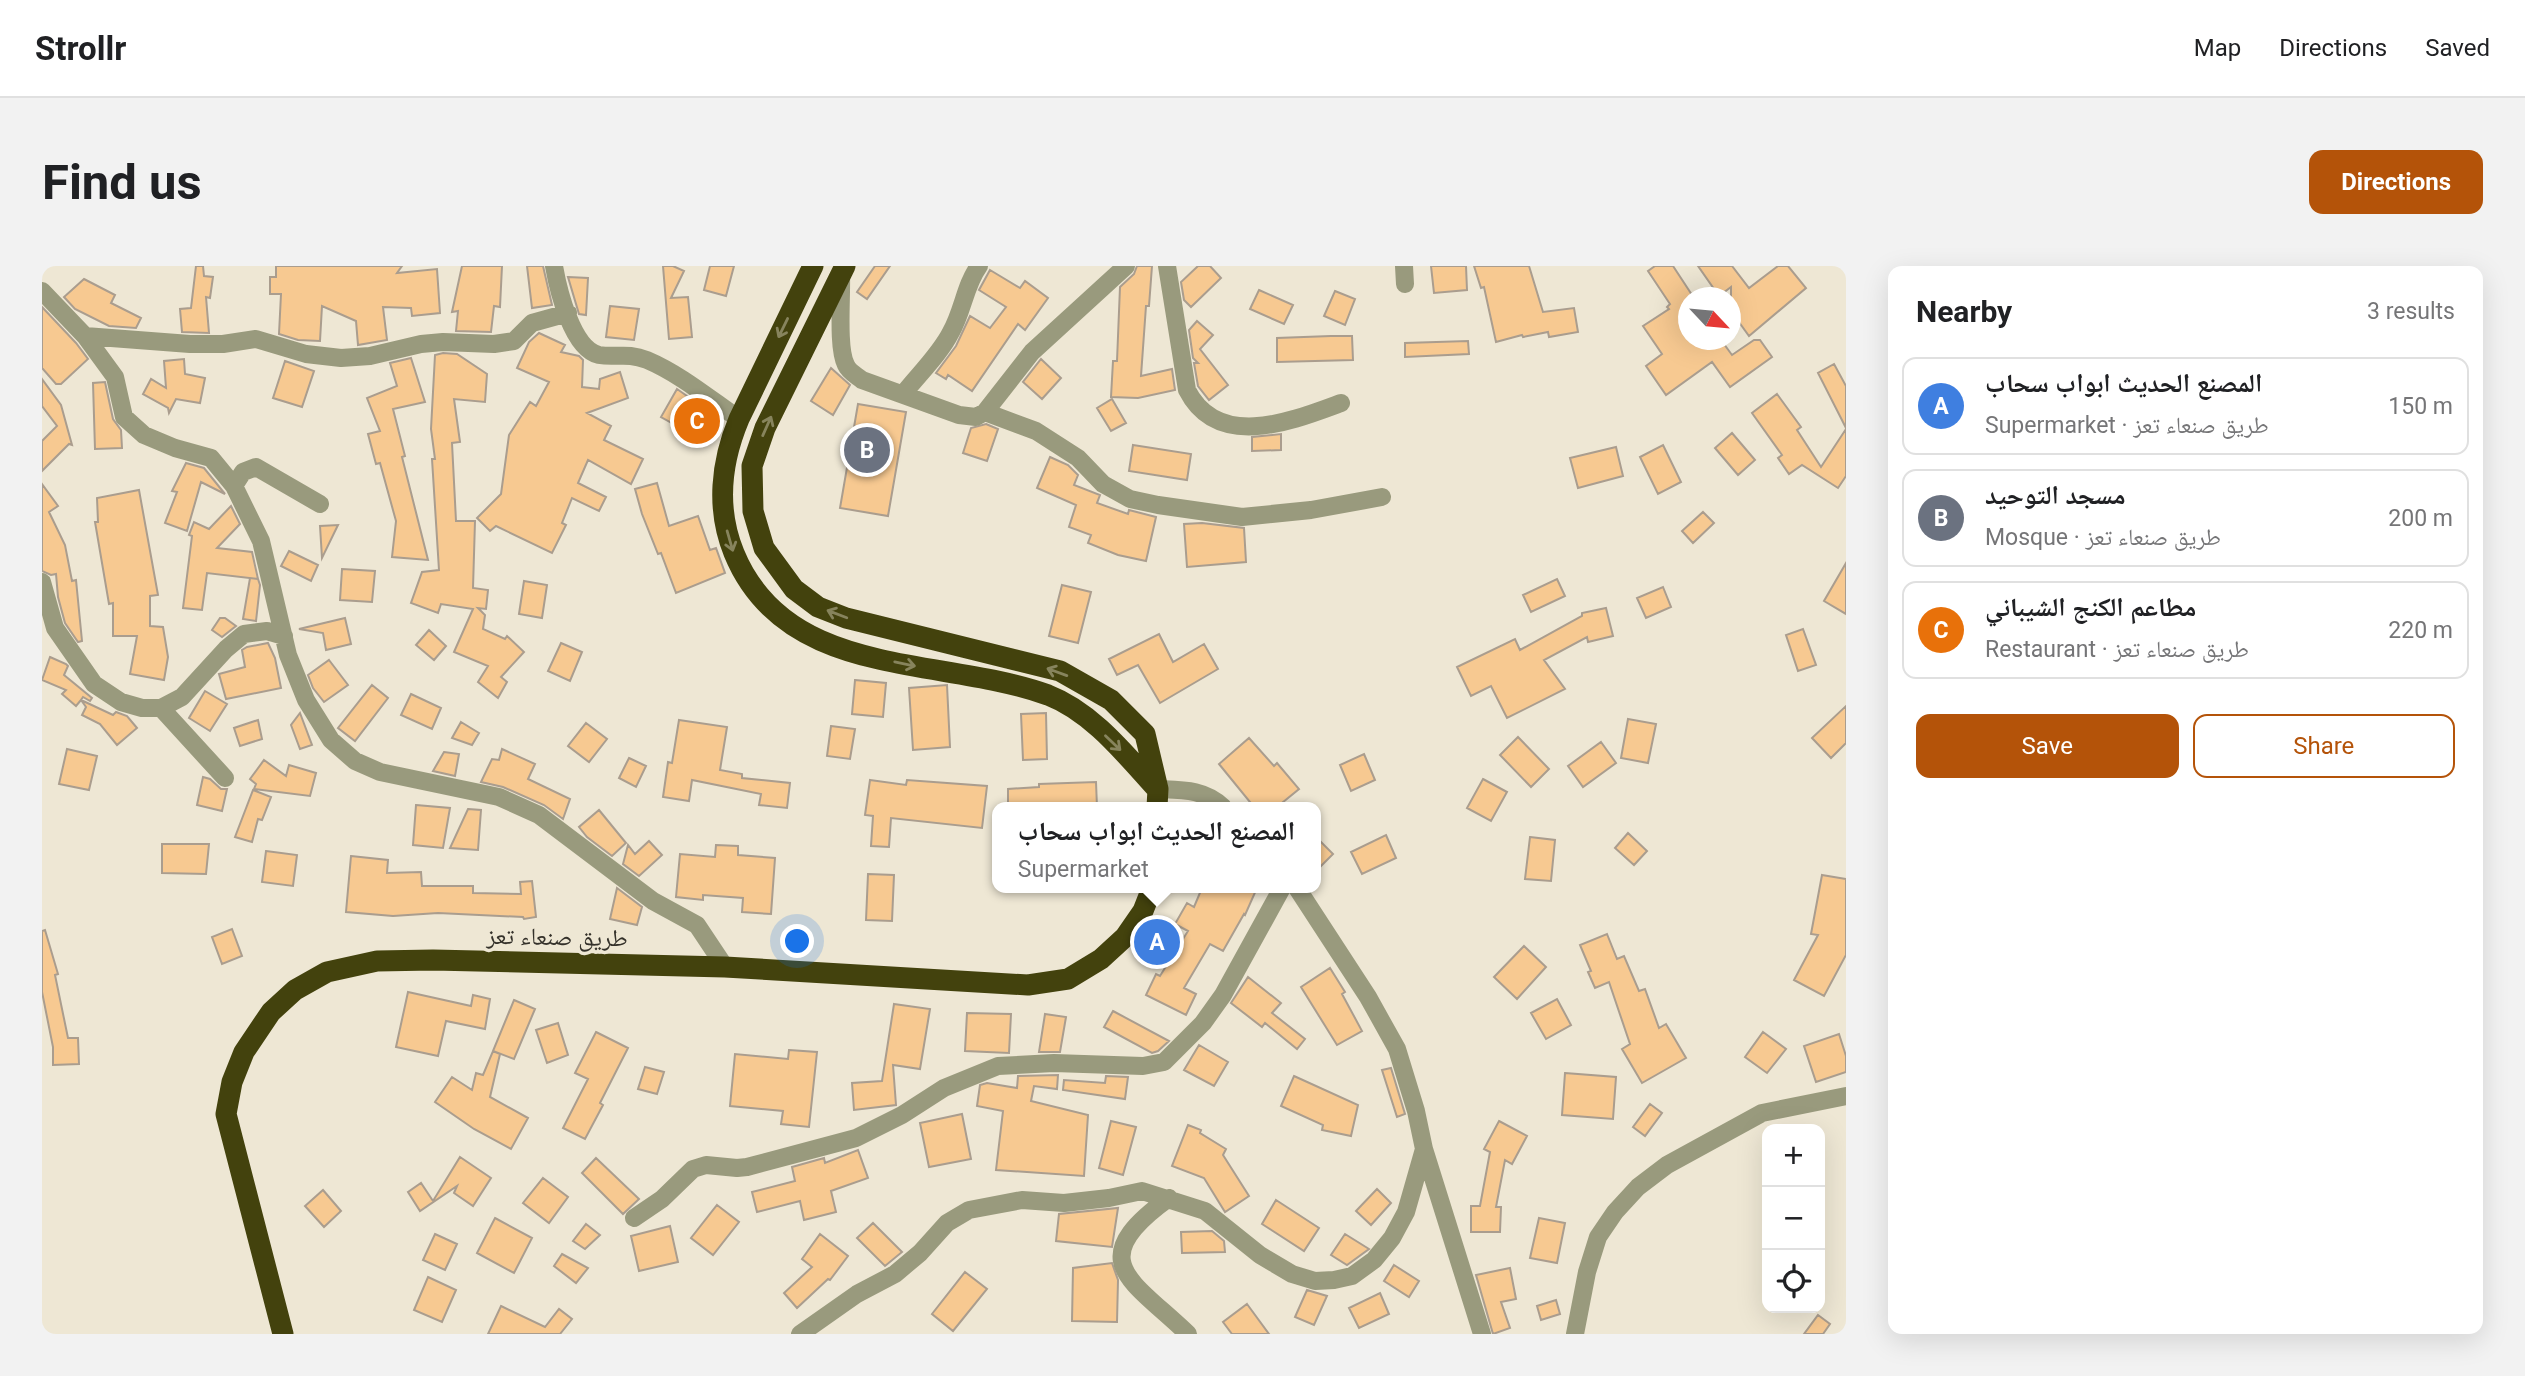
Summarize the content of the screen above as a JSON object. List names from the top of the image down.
{
  "streets": {
    "highway": ["طريق صنعاء تعز"]
  },
  "north": "bottom right",
  "page": {
    "header": "Strollr",
    "nav": ["Map", "Directions", "Saved"],
    "buttons": [
      "Directions",
      ["Save", "Share"]
    ],
    "title": "Find us",
    "heading": ["Nearby", "3 results"],
    "list": [
      {
        "mark": "A",
        "name": "المصنع الحديث ابواب سحاب",
        "note": "Supermarket · طريق صنعاء تعز",
        "value": "150 m"
      },
      {
        "mark": "B",
        "name": "مسجد التوحيد",
        "note": "Mosque · طريق صنعاء تعز",
        "value": "200 m"
      },
      {
        "mark": "C",
        "name": "مطاعم الكنج الشيباني",
        "note": "Restaurant · طريق صنعاء تعز",
        "value": "220 m"
      }
    ],
    "pins": ["C", "B", "A"],
    "popup": ["المصنع الحديث ابواب سحاب", "Supermarket"],
    "map_buttons": ["+", "−"]
  }
}
